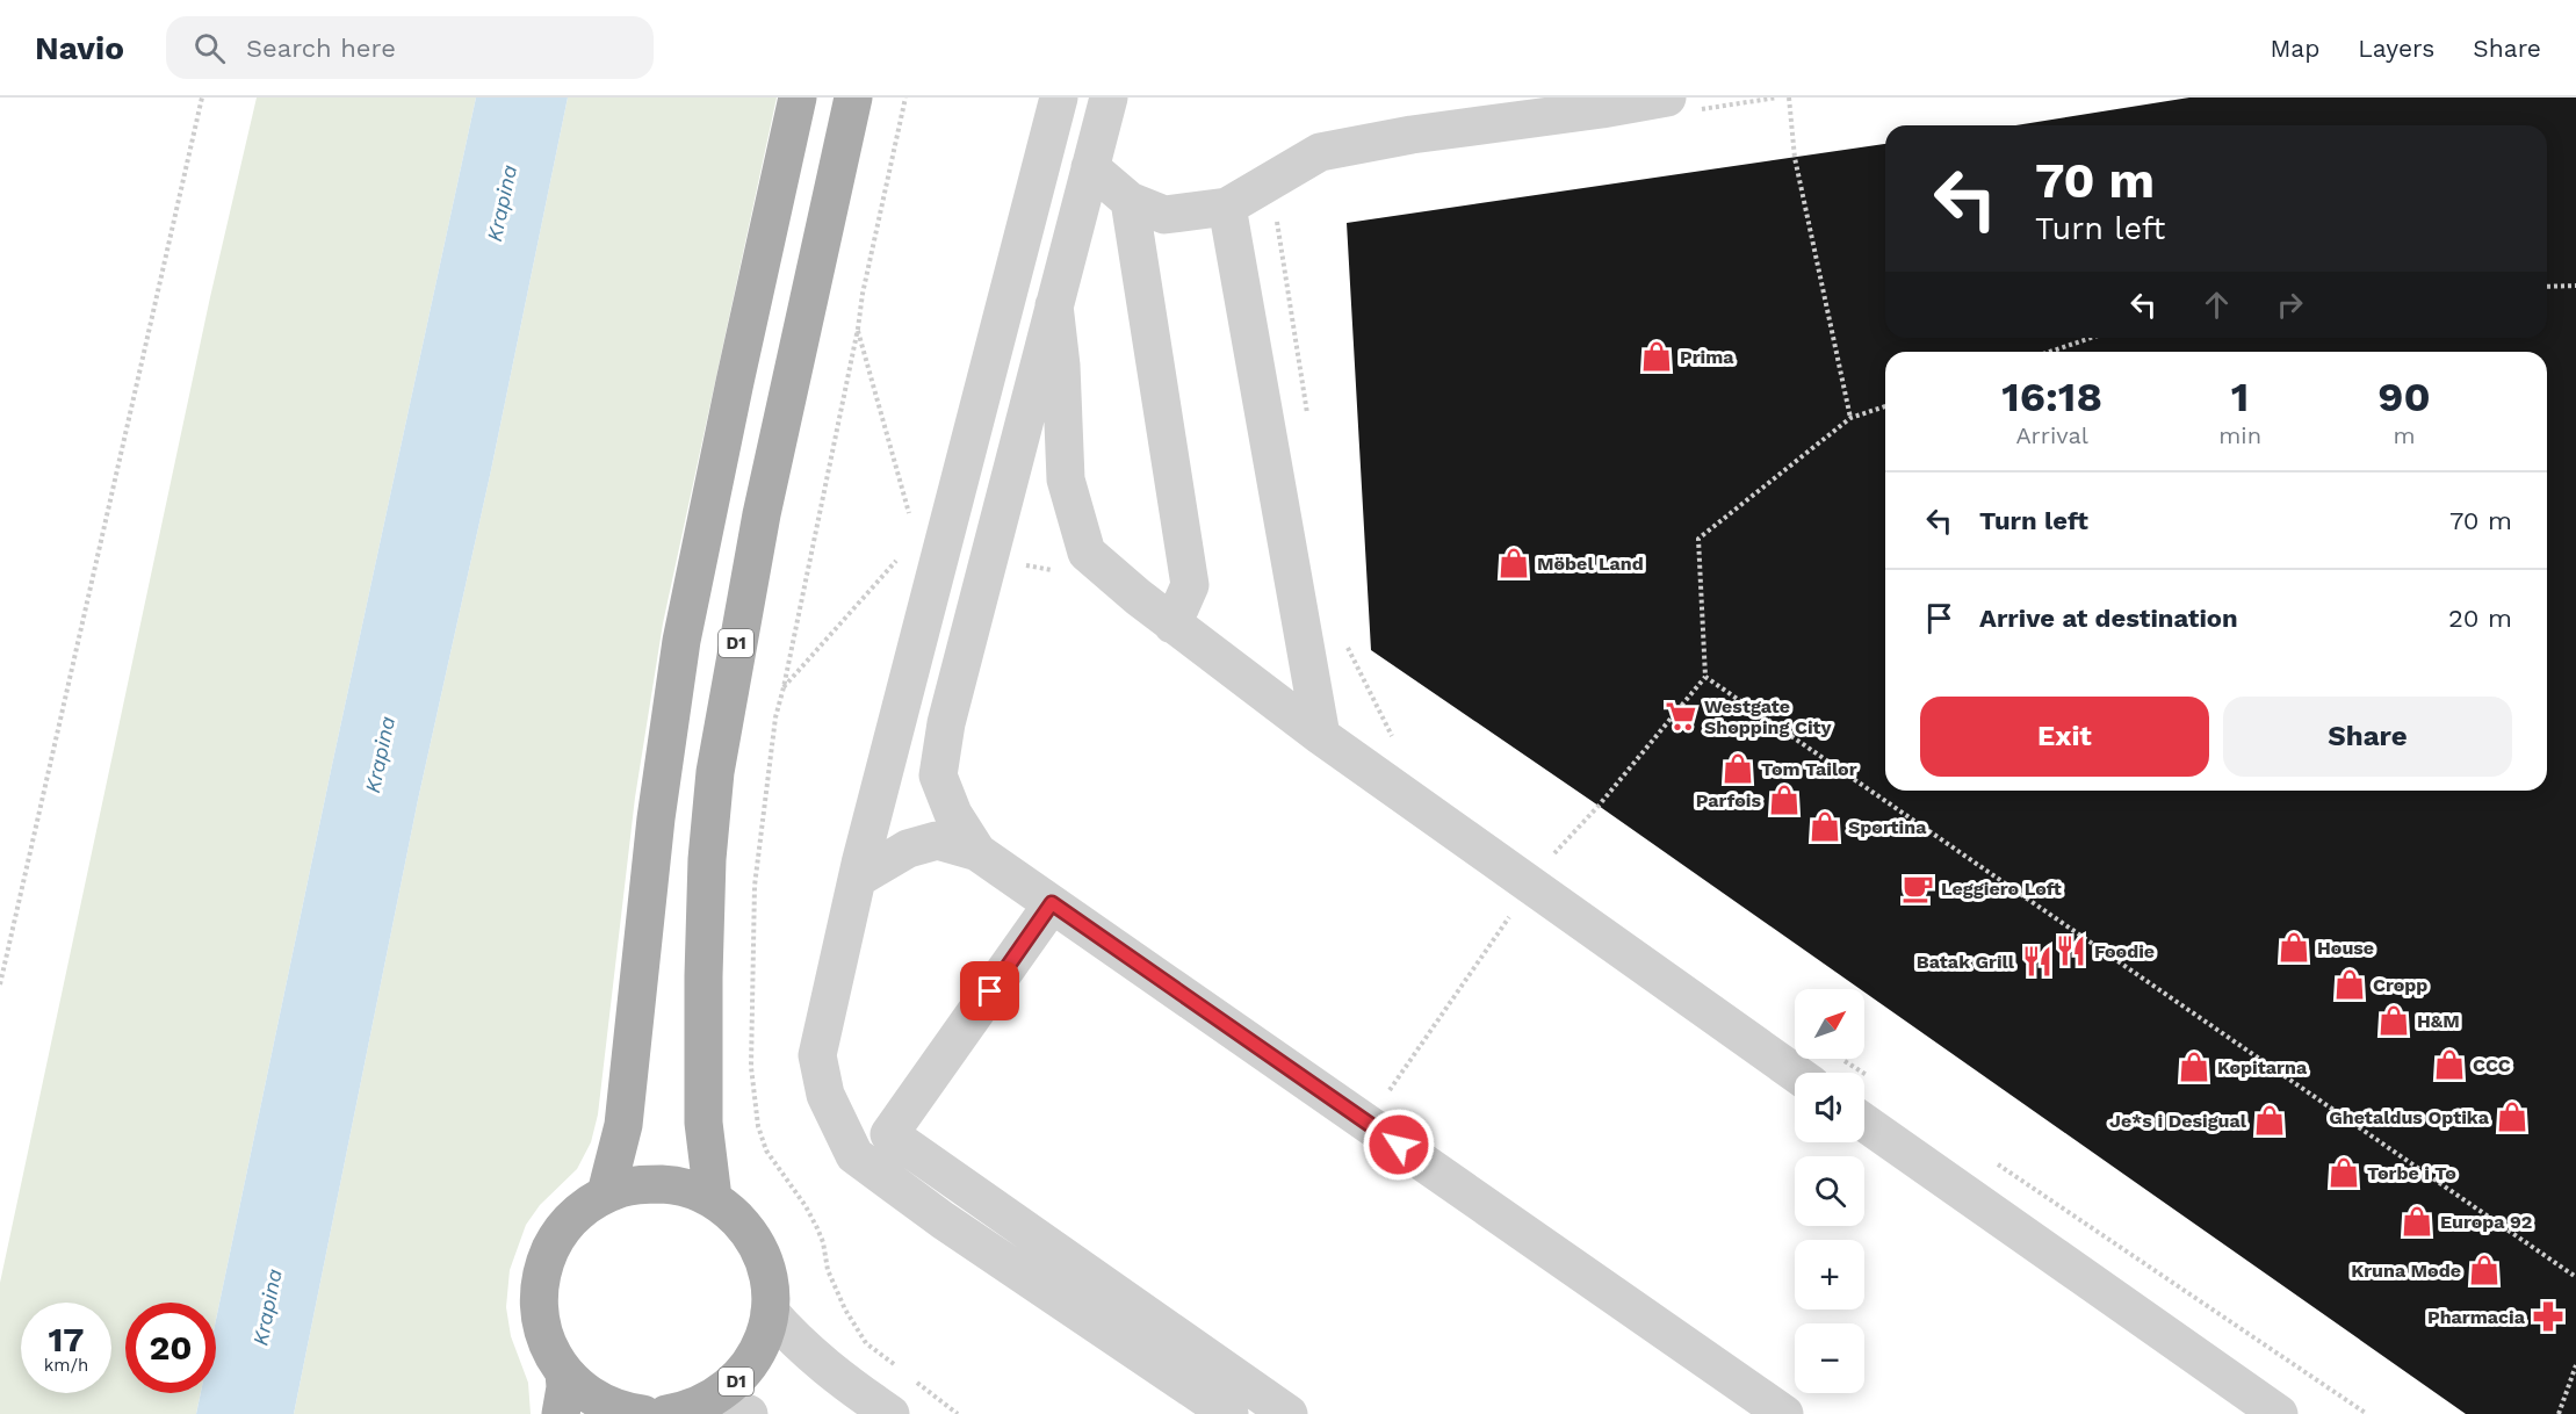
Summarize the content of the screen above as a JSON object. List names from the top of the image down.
{
  "streets": {
    "main road": ["D1"]
  },
  "water": ["Krapina"],
  "places": {
    "shop": [
      "Prima",
      "Möbel Land",
      "Tom Tailor",
      "Parfois",
      "Sportina",
      "House",
      "Cropp",
      "H&M",
      "CCC",
      "Kopitarna",
      "Ghetaldus Optika",
      "Je*s i Desigual",
      "Torbe i To",
      "Europa 92",
      "Kruna Mode"
    ],
    "supermarket": ["Westgate Shopping City"],
    "cafe": ["Leggiero Loft"],
    "restaurant": ["Foodie", "Batak Grill"],
    "pharmacy": ["Pharmacia"]
  },
  "north": "top right",
  "page": {
    "header": "Navio",
    "search": "Search here",
    "nav": ["Map", "Layers", "Share"],
    "turn": ["70 m", "Turn left"],
    "eta": [
      "16:18",
      "Arrival",
      "1",
      "min",
      "90",
      "m"
    ],
    "list": [
      {
        "name": "Turn left",
        "value": "70 m"
      },
      {
        "name": "Arrive at destination",
        "value": "20 m"
      }
    ],
    "buttons": ["Exit", "Share"],
    "map_buttons": ["+", "−"],
    "speed": "17 km/h",
    "limit": "20"
  }
}
